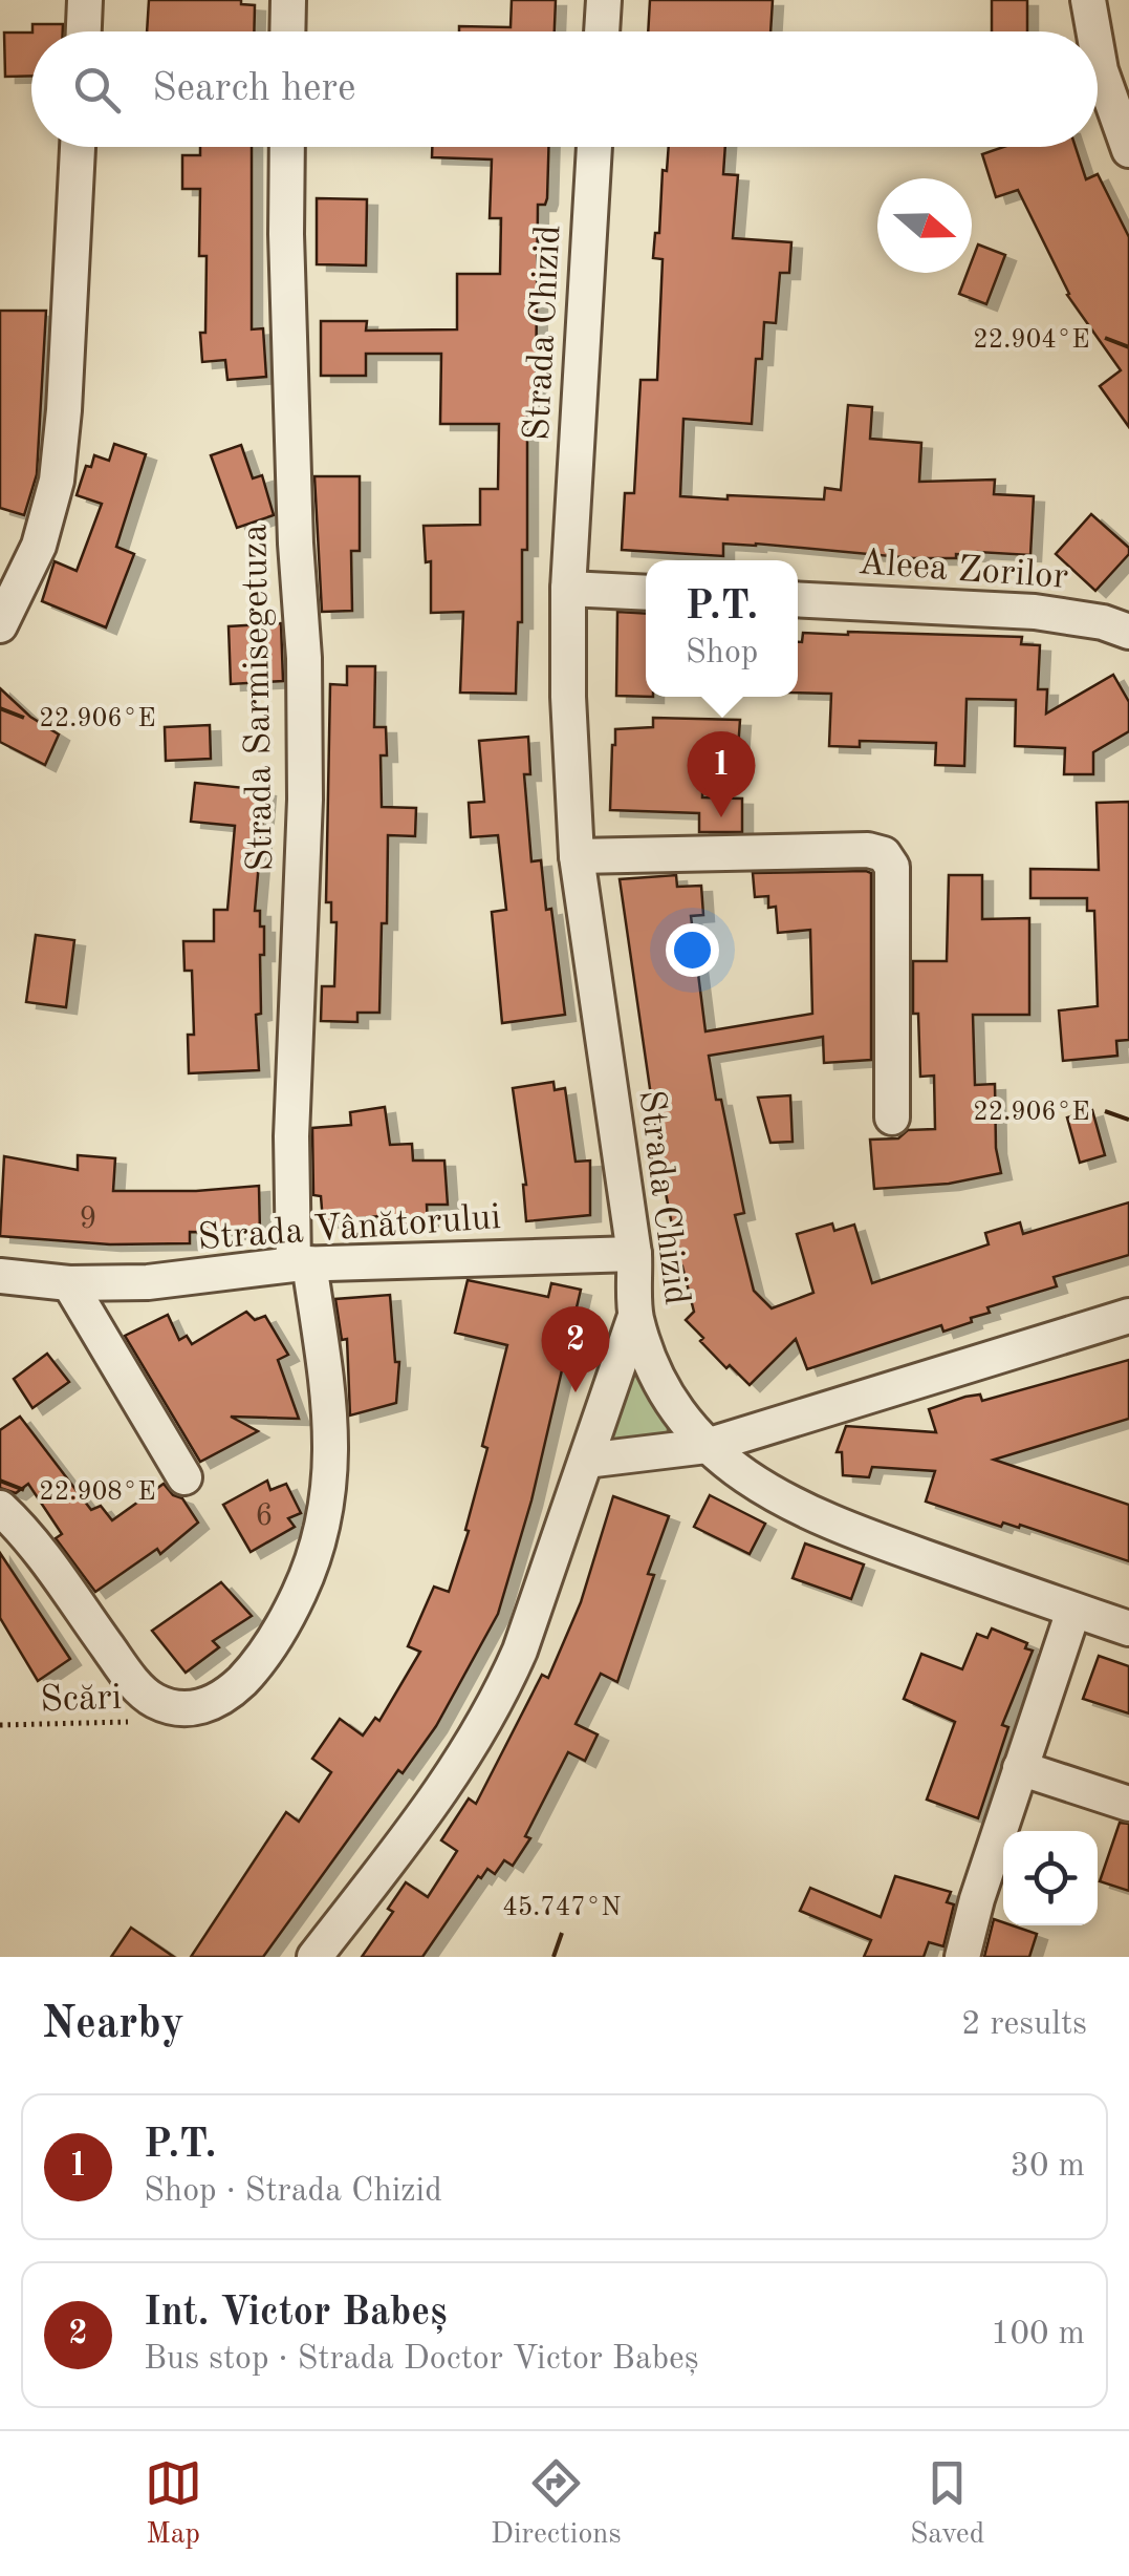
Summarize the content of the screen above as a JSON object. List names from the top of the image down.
{
  "streets": {
    "street": [
      "Strada Chizid",
      "Aleea Zorilor",
      "Strada Sarmisegetuza",
      "Strada Vânătorului"
    ],
    "path": ["Scări"]
  },
  "crossings": [
    ["Strada Chizid", "Strada Vânătorului"],
    ["Strada Sarmisegetuza", "Strada Vânătorului"],
    ["Strada Sarmisegetuza", "Scări"]
  ],
  "house_numbers": ["9", "6"],
  "north": "right",
  "page": {
    "search": "Search here",
    "popup": ["P.T.", "Shop"],
    "pins": ["1", "2"],
    "heading": ["Nearby", "2 results"],
    "list": [
      {
        "mark": "1",
        "name": "P.T.",
        "note": "Shop · Strada Chizid",
        "value": "30 m"
      },
      {
        "mark": "2",
        "name": "Int. Victor Babeș",
        "note": "Bus stop · Strada Doctor Victor Babeș",
        "value": "100 m"
      }
    ],
    "nav": ["Map", "Directions", "Saved"]
  },
  "coordinates": [
    "22.904°E",
    "22.906°E",
    "22.908°E",
    "45.747°N"
  ]
}
